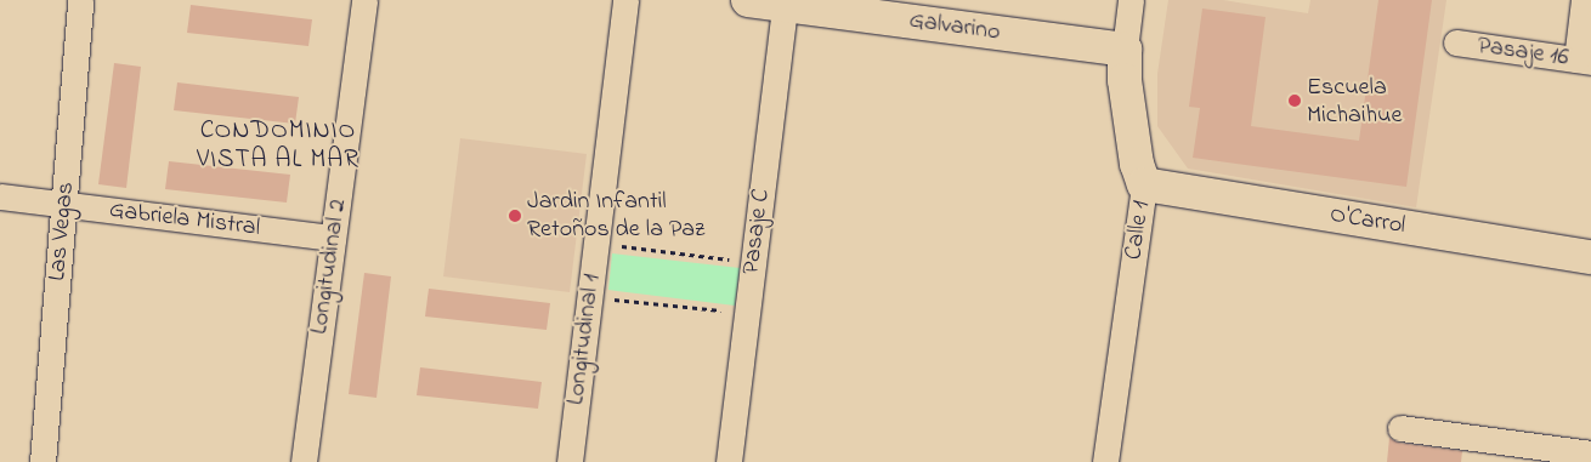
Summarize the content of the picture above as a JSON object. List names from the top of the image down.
{
  "streets": {
    "street": [
      "Galvarino",
      "Pasaje 16",
      "Gabriela Mistral",
      "O'Carrol",
      "Calle 1",
      "Las Vegas",
      "Pasaje C",
      "Longitudinal 2",
      "Longitudinal 1"
    ]
  },
  "crossings": [
    ["Galvarino", "Calle 1"],
    ["Galvarino", "Pasaje C"],
    ["Gabriela Mistral", "Las Vegas"],
    ["Gabriela Mistral", "Longitudinal 2"],
    ["O'Carrol", "Calle 1"]
  ],
  "districts": ["CONDOMINIO VISTA AL MAR"],
  "places": ["Escuela Michaihue", "Jardin Infantil Retoños de la Paz"]
}
